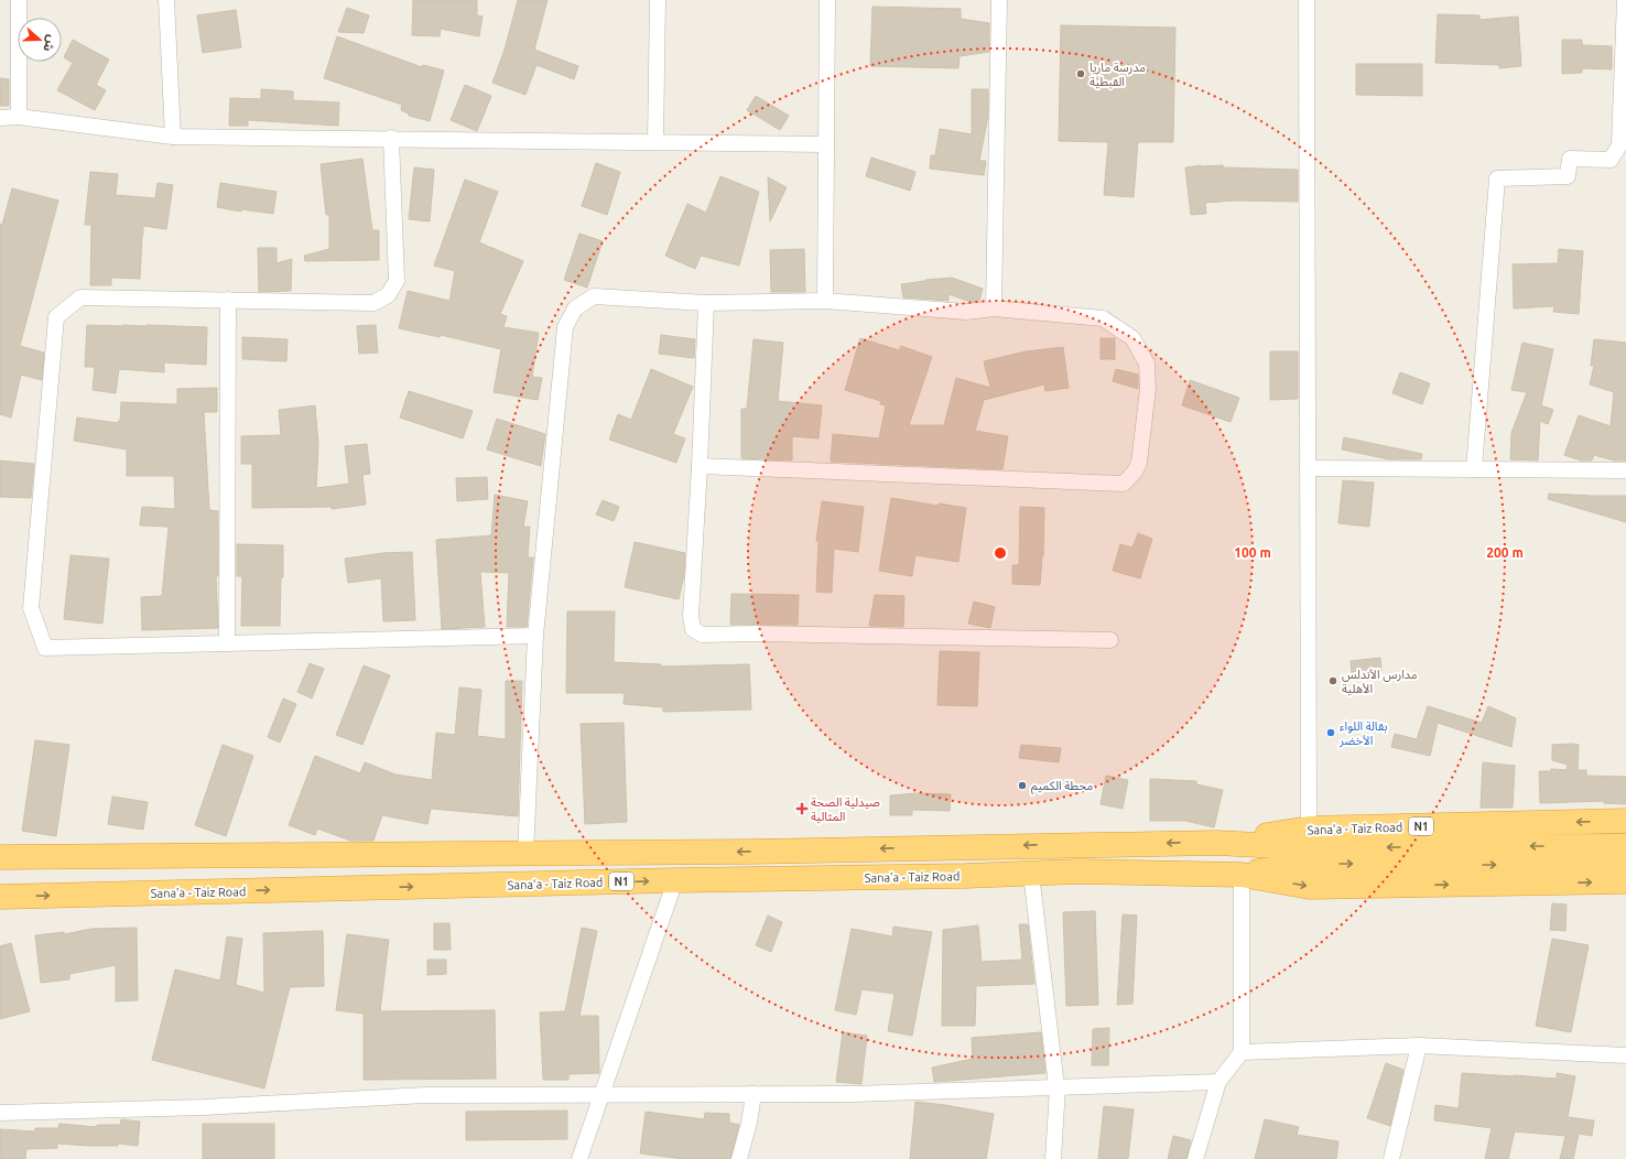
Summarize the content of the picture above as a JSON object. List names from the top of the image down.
{
  "streets": {
    "highway": ["N1", "Sana'a - Taiz Road"]
  },
  "places": {
    "other": [
      "مدرسة ماريا القبطية",
      "مدارس الأندلس الأهلية",
      "بقالة اللواء الأخضر",
      "محطة الكميم"
    ],
    "health": ["صيدلية الصحة المثالية"]
  },
  "north": "right",
  "rings": ["100 m", "200 m"]
}
